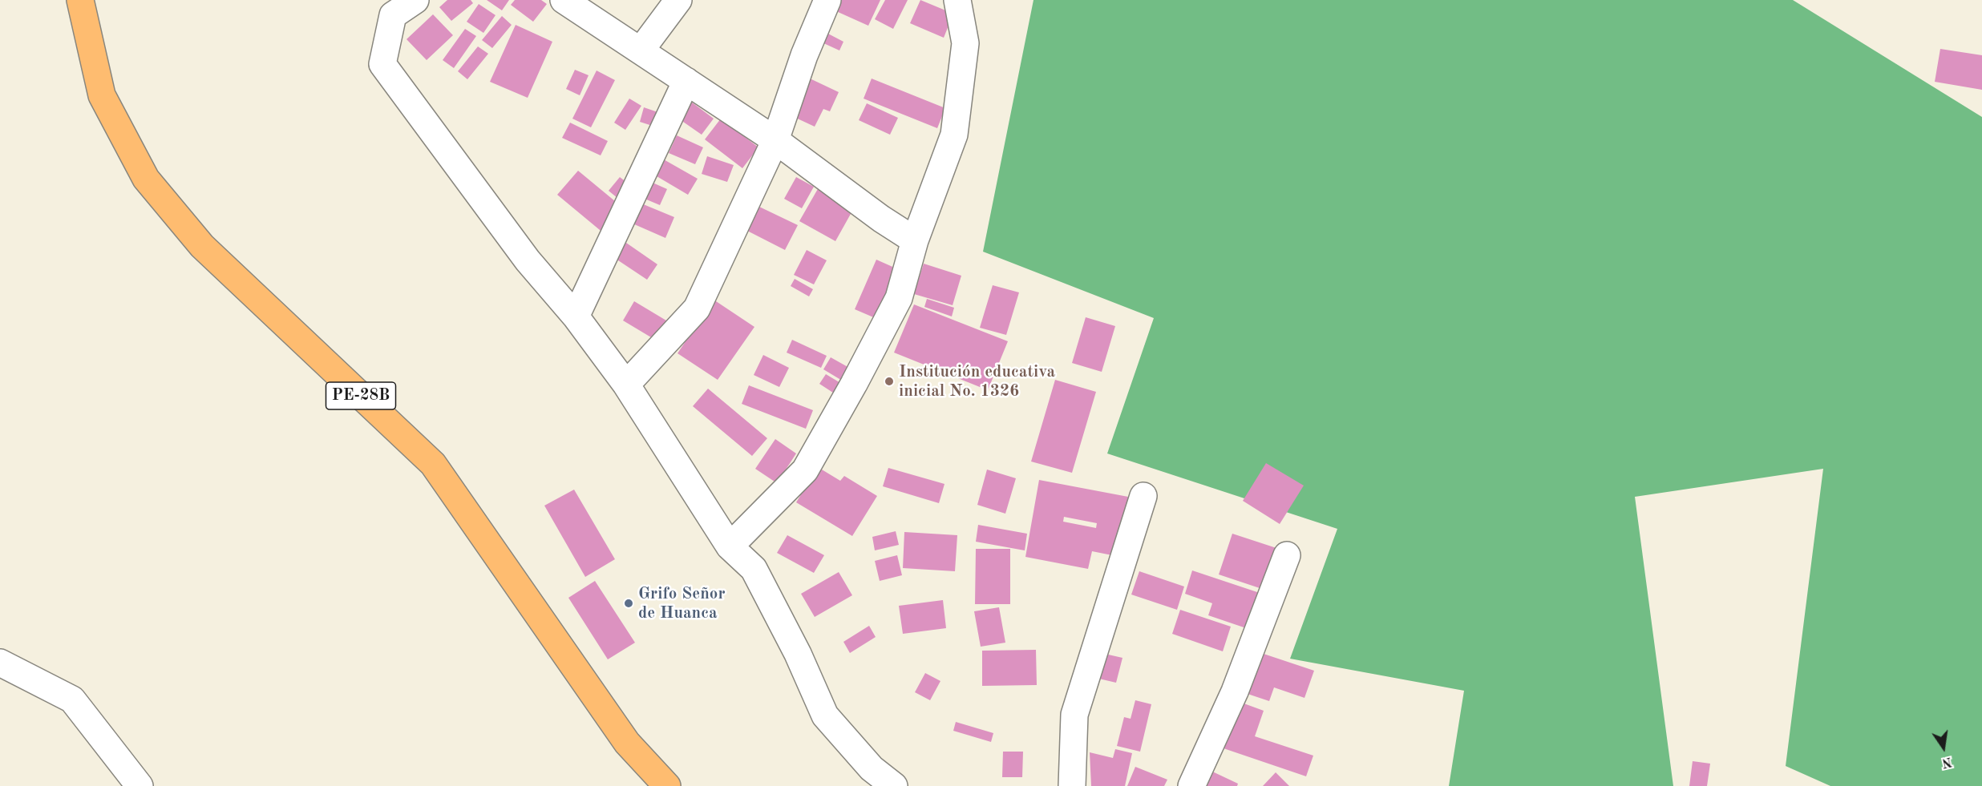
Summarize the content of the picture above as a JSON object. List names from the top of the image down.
{
  "streets": {
    "highway": ["PE-28B"]
  },
  "places": ["Institución educativa inicial No. 1326", "Grifo Señor de Huanca"],
  "north": "bottom"
}
